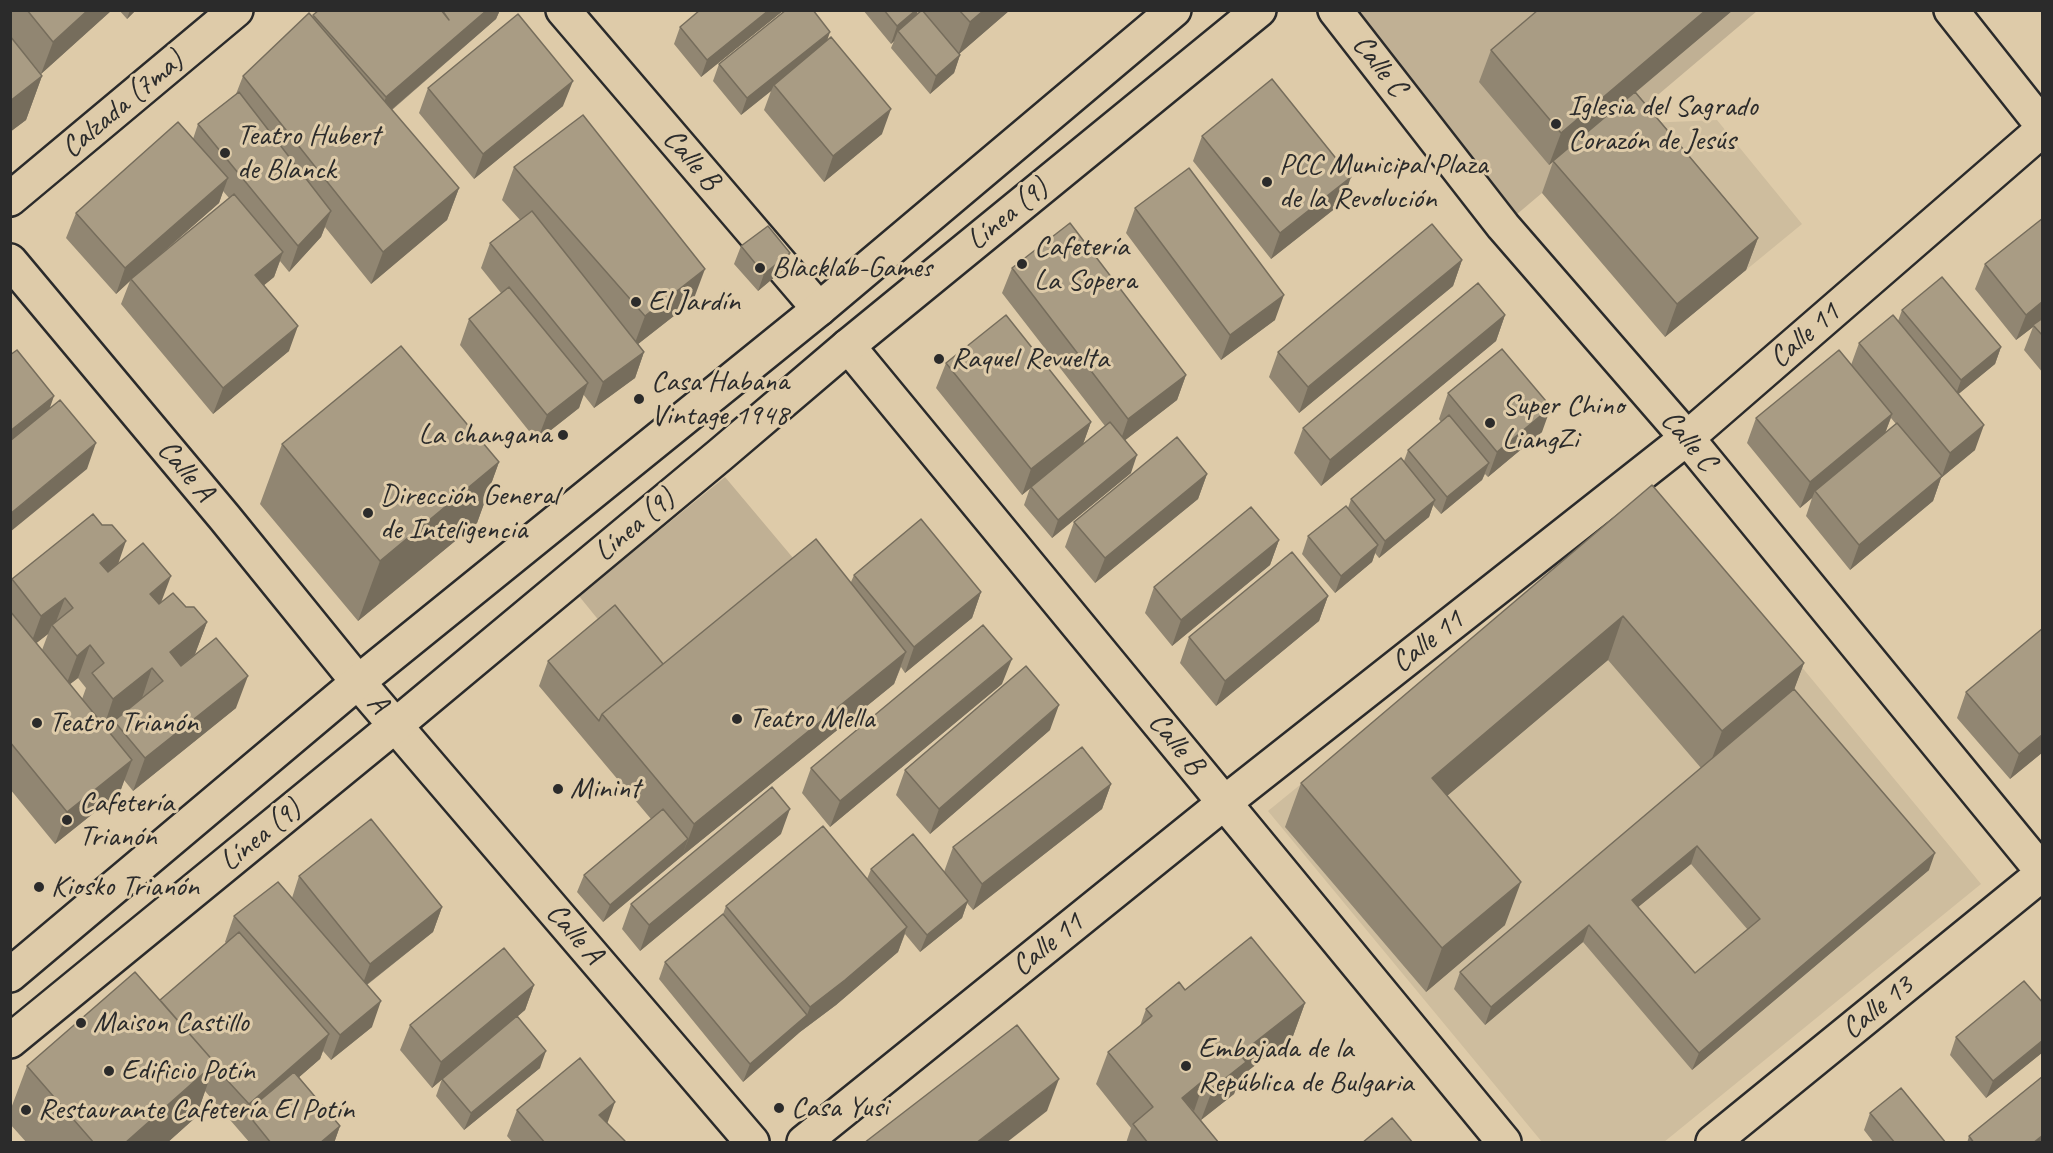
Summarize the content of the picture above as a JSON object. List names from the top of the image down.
{
  "streets": {
    "street": [
      "Calle C",
      "Calzada (7ma)",
      "Calle B",
      "Línea (9)",
      "Calle 11",
      "Calle A",
      "A",
      "Calle 13"
    ]
  },
  "crossings": [
    ["Calle C", "Calle 11"],
    ["Calle C", "Calle 13"],
    ["Calle B", "Línea (9)"],
    ["Calle B", "Calle 11"],
    ["Línea (9)", "Calle A"],
    ["Línea (9)", "A"],
    ["Calle A", "A"]
  ],
  "places": [
    "Iglesia del Sagrado Corazón de Jesús",
    "Teatro Hubert de Blanck",
    "PCC Municipal Plaza de la Revolución",
    "Cafetería La Sopera",
    "Blacklab-Games",
    "El Jardín",
    "Raquel Revuelta",
    "Casa Habana Vintage 1948",
    "Super Chino LiangZi",
    "La changana",
    "Dirección General de Inteligencia",
    "Teatro Mella",
    "Teatro Trianón",
    "Minint",
    "Cafetería Trianón",
    "Kiosko Trianón",
    "Maison Castillo",
    "Embajada de la República de Bulgaria",
    "Edificio Potín",
    "Casa Yusi",
    "Restaurante Cafetería El Potín"
  ]
}
